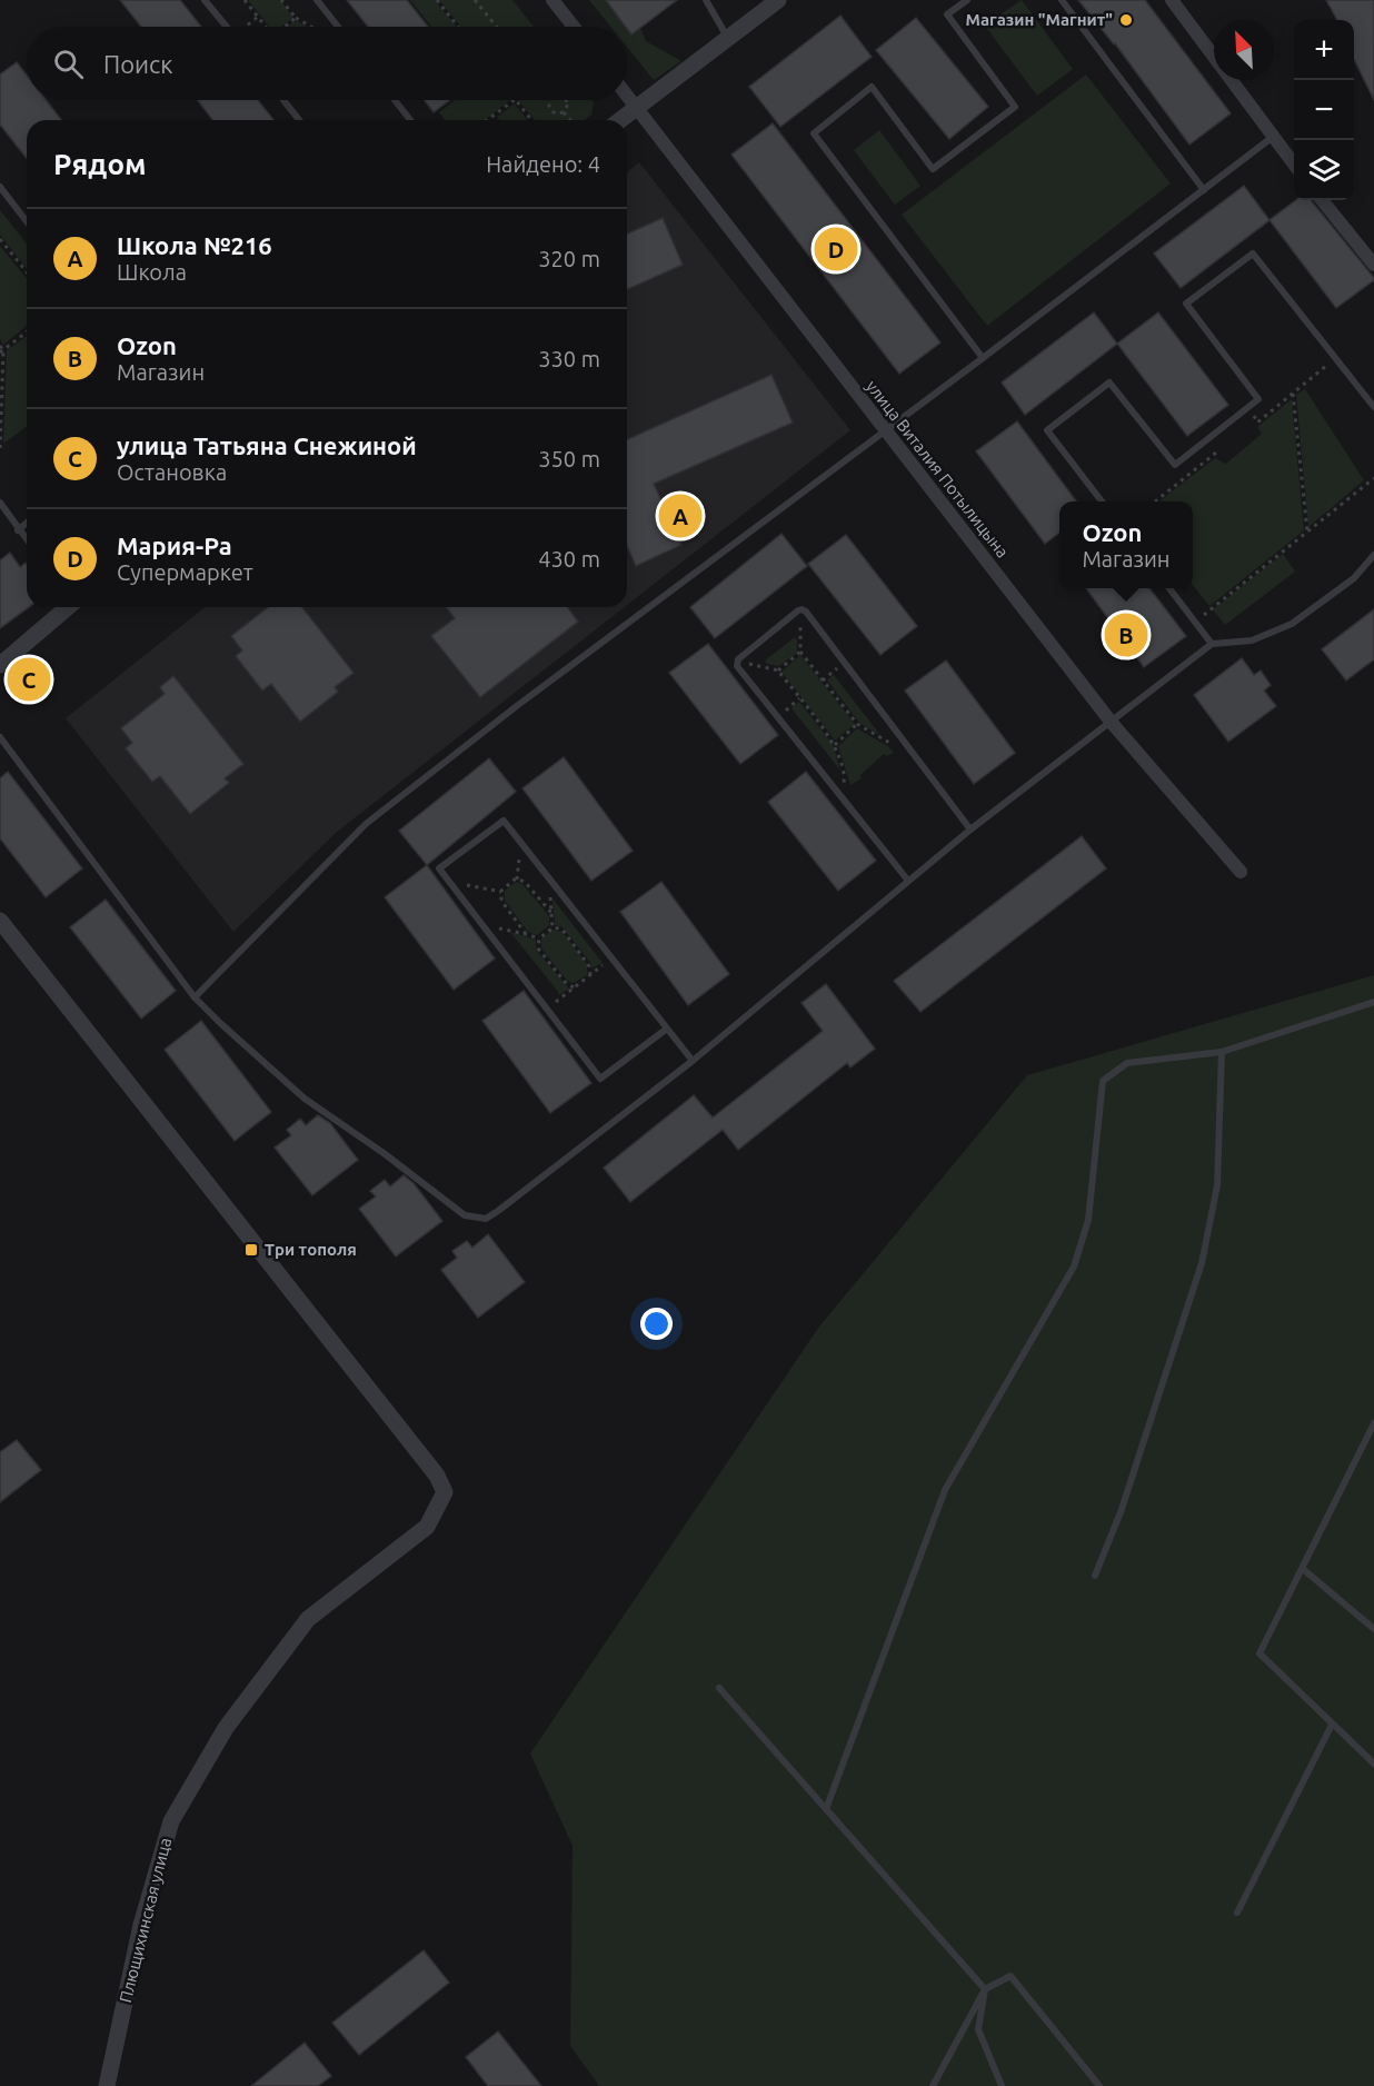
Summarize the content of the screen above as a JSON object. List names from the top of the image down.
{
  "streets": {
    "street": ["улица Виталия Потылицына", "Плющихинская улица"]
  },
  "places": {
    "other": ["Магазин \"Магнит\""],
    "transit": ["Три тополя"]
  },
  "north": "top left",
  "page": {
    "map_buttons": ["+", "−"],
    "search": "Поиск",
    "heading": ["Рядом", "Найдено: 4"],
    "list": [
      {
        "mark": "A",
        "name": "Школа №216",
        "note": "Школа",
        "value": "320 m"
      },
      {
        "mark": "B",
        "name": "Ozon",
        "note": "Магазин",
        "value": "330 m"
      },
      {
        "mark": "C",
        "name": "улица Татьяна Снежиной",
        "note": "Остановка",
        "value": "350 m"
      },
      {
        "mark": "D",
        "name": "Мария-Ра",
        "note": "Супермаркет",
        "value": "430 m"
      }
    ],
    "pins": [
      "D",
      "A",
      "B",
      "C"
    ],
    "popup": ["Ozon", "Магазин"]
  }
}
